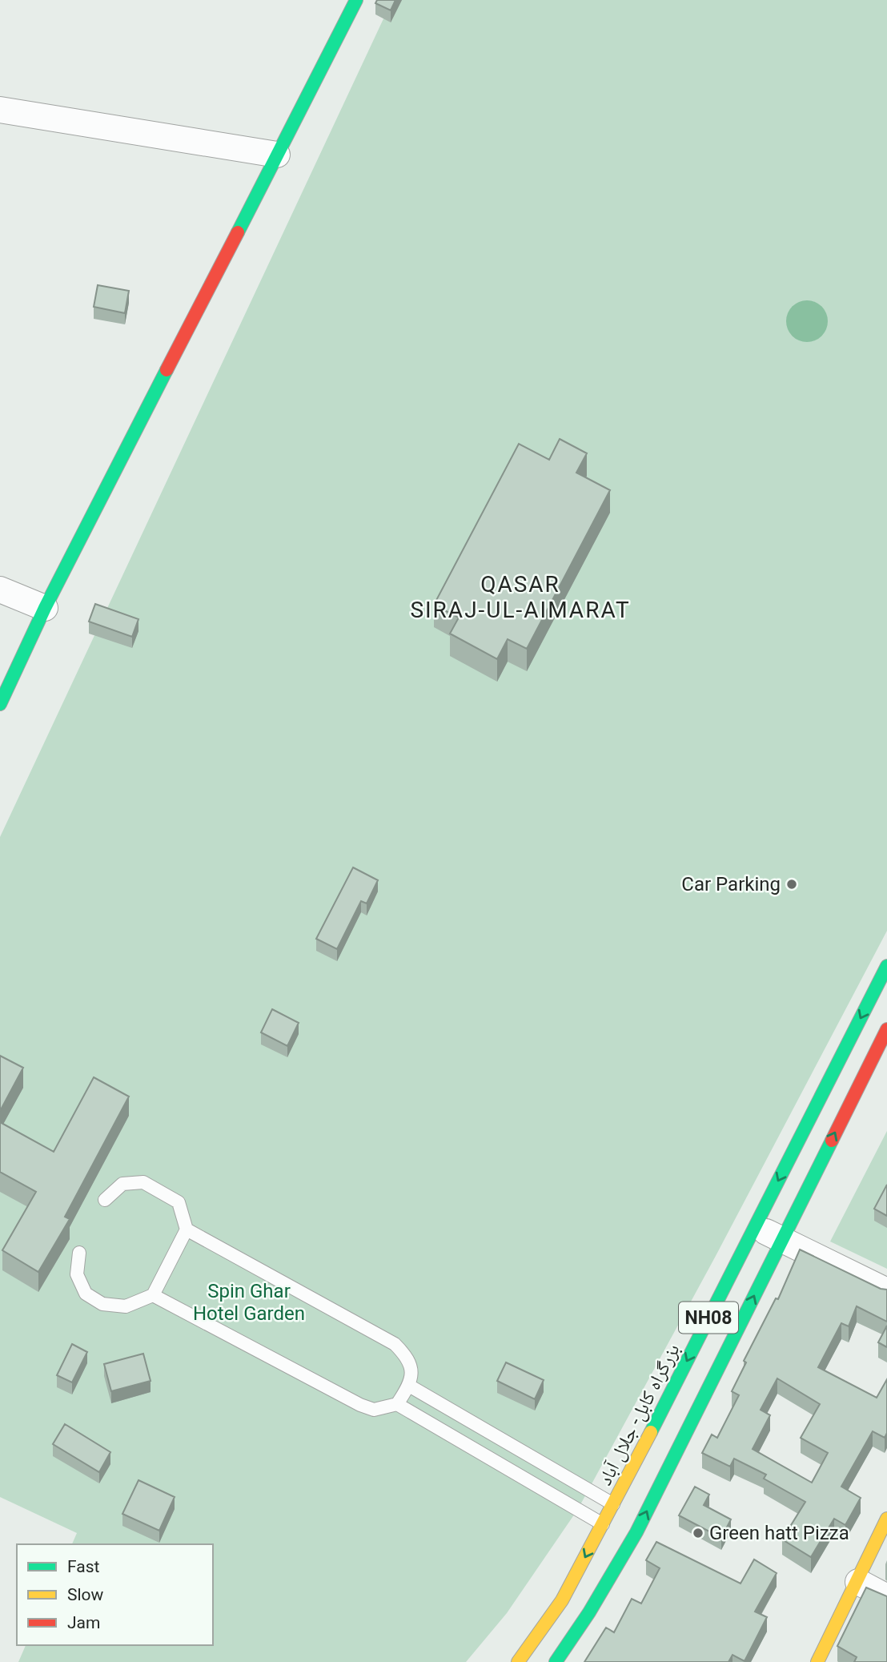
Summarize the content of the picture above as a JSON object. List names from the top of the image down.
{
  "streets": {
    "main road": ["NH08", "بزرگراه کابل- جلال آباد"]
  },
  "districts": ["QASAR SIRAJ-UL-AIMARAT"],
  "parks": ["Spin Ghar Hotel Garden"],
  "places": ["Car Parking", "Green hatt Pizza"],
  "legend": ["Fast", "Slow", "Jam"]
}
